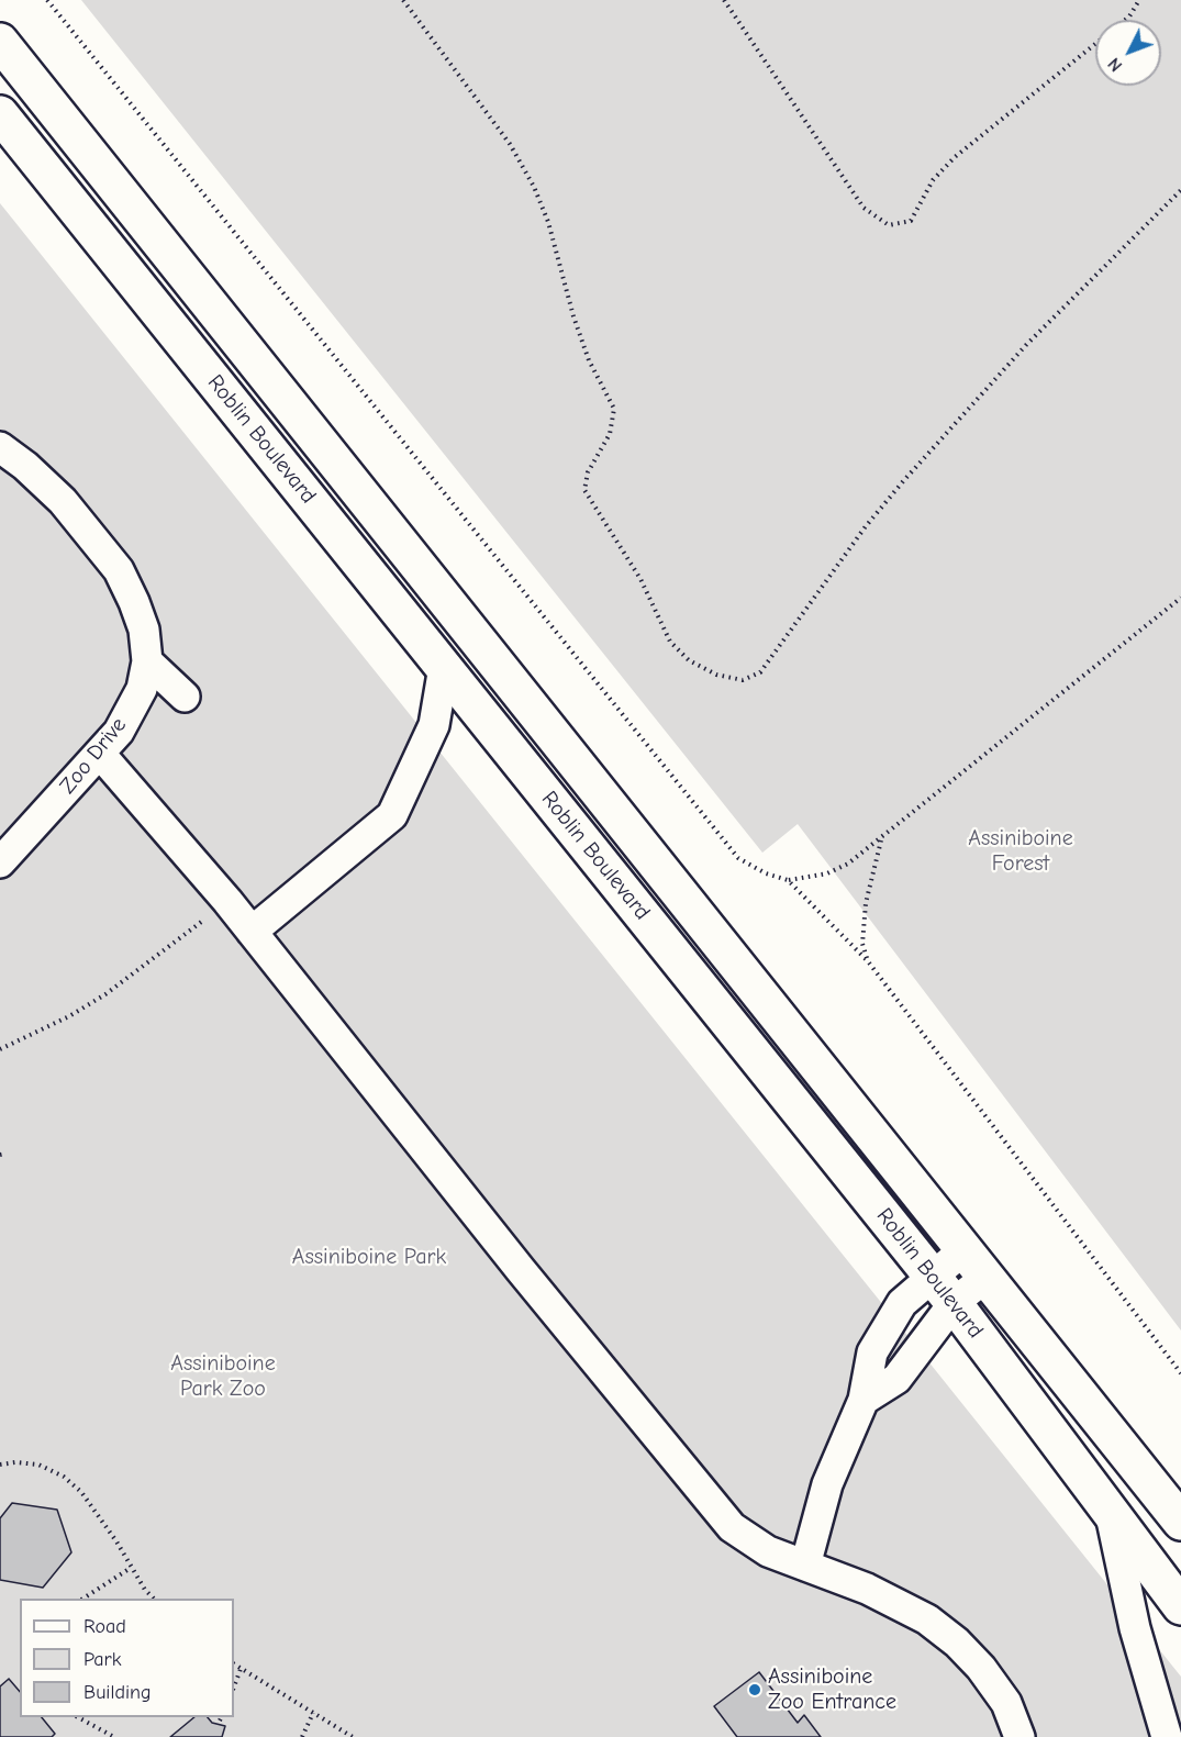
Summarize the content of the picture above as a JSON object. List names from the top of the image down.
{
  "streets": {
    "main road": ["Roblin Boulevard"],
    "street": ["Zoo Drive"]
  },
  "parks": ["Assiniboine Forest", "Assiniboine Park", "Assiniboine Park Zoo"],
  "places": ["Assiniboine Zoo Entrance"],
  "legend": ["Road", "Park", "Building"],
  "north": "bottom left"
}
